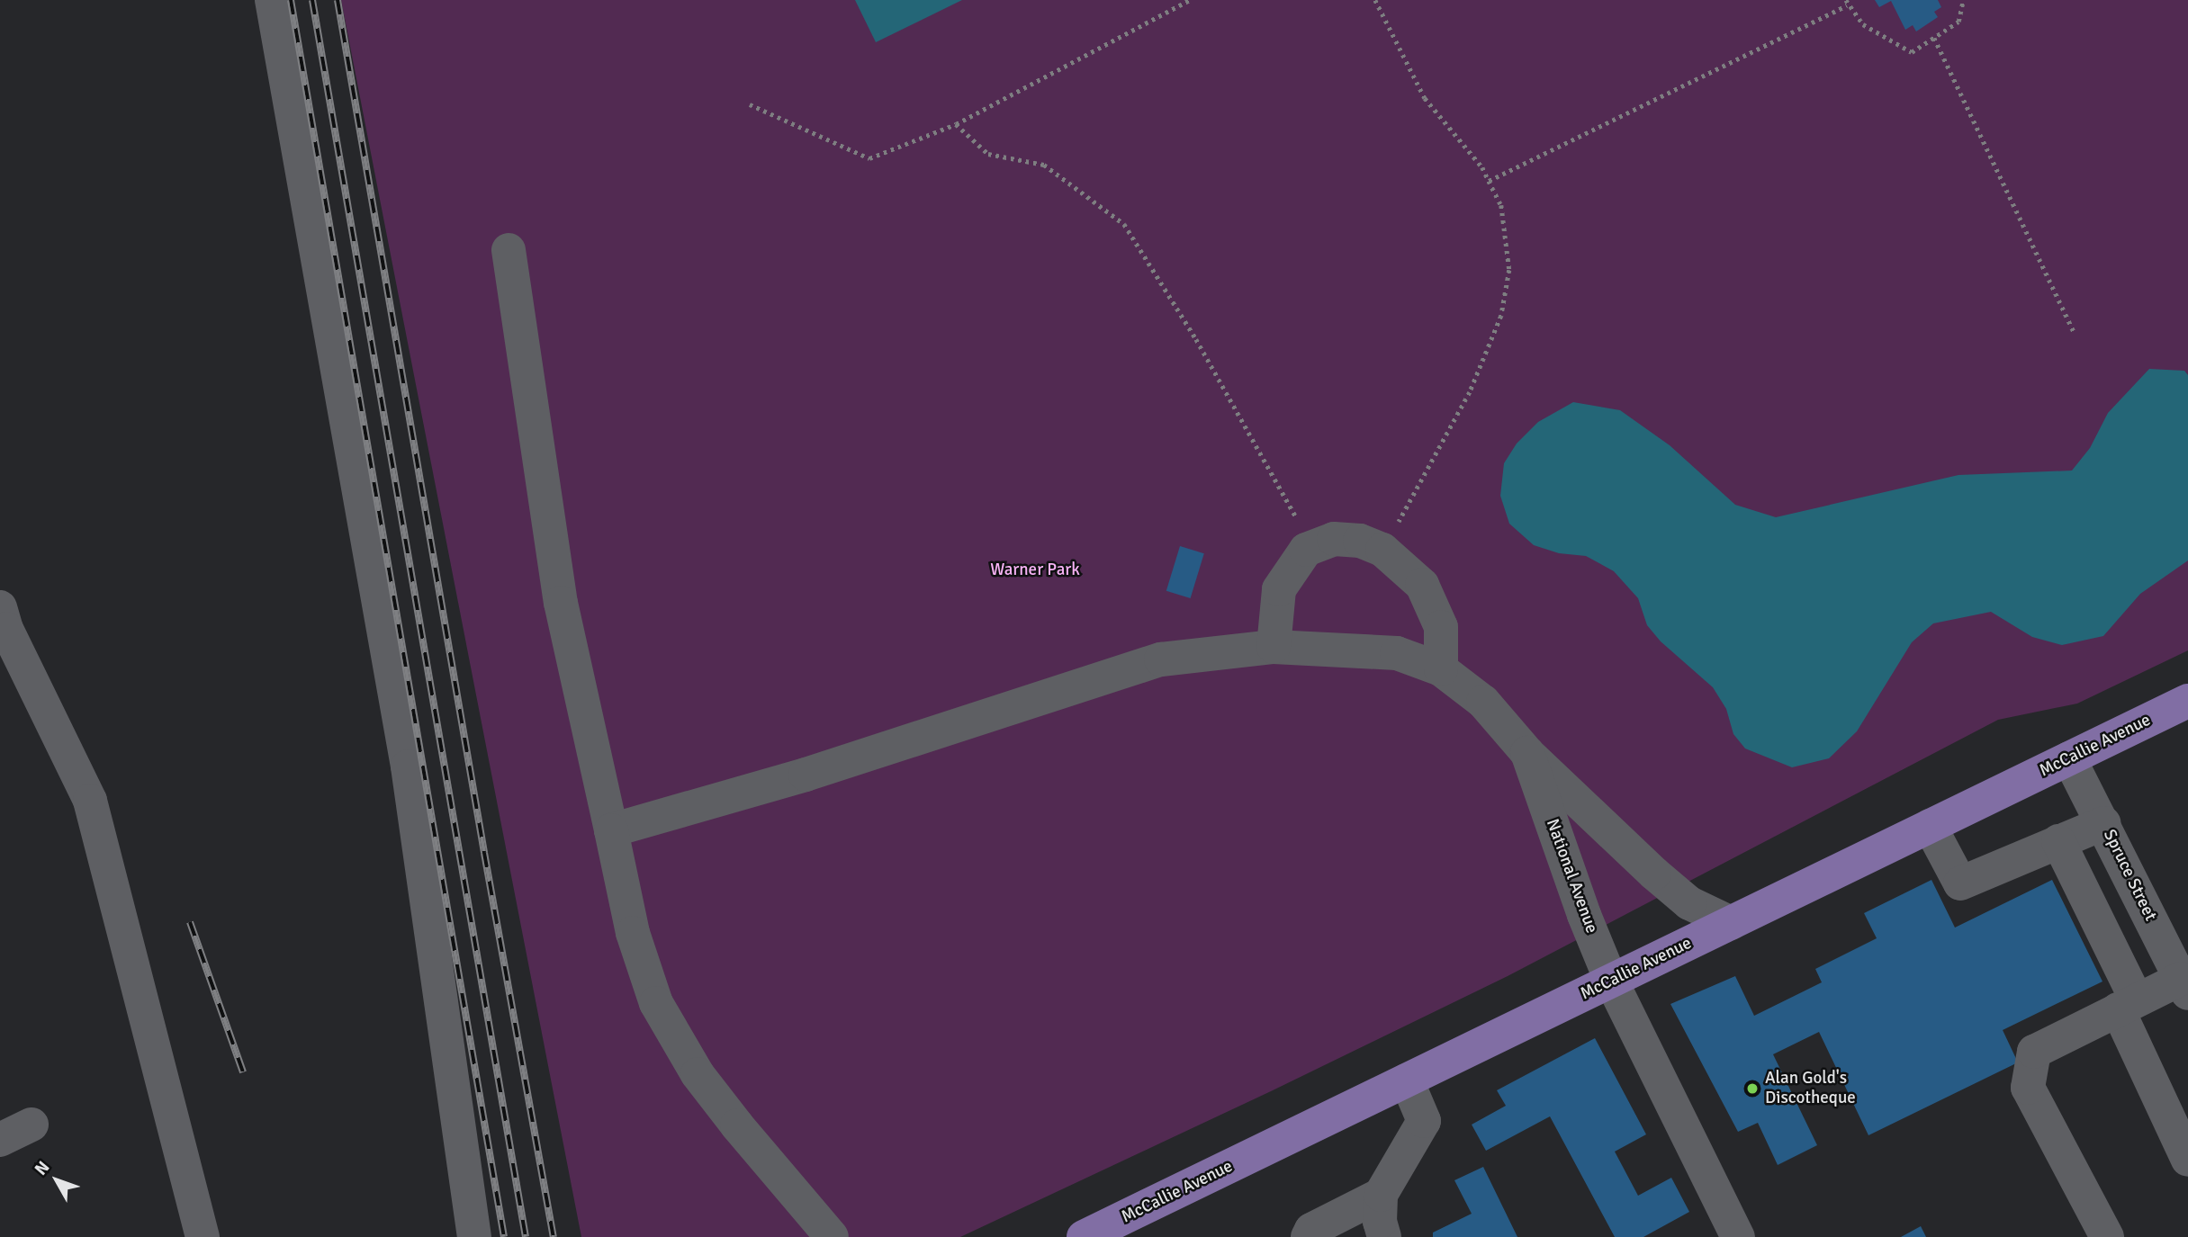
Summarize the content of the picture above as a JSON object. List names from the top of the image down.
{
  "streets": {
    "main road": ["McCallie Avenue"],
    "street": ["Spruce Street", "National Avenue"]
  },
  "crossings": [
    ["McCallie Avenue", "Spruce Street"],
    ["McCallie Avenue", "National Avenue"]
  ],
  "parks": ["Warner Park"],
  "places": ["Alan Gold's Discotheque"],
  "north": "top left"
}
